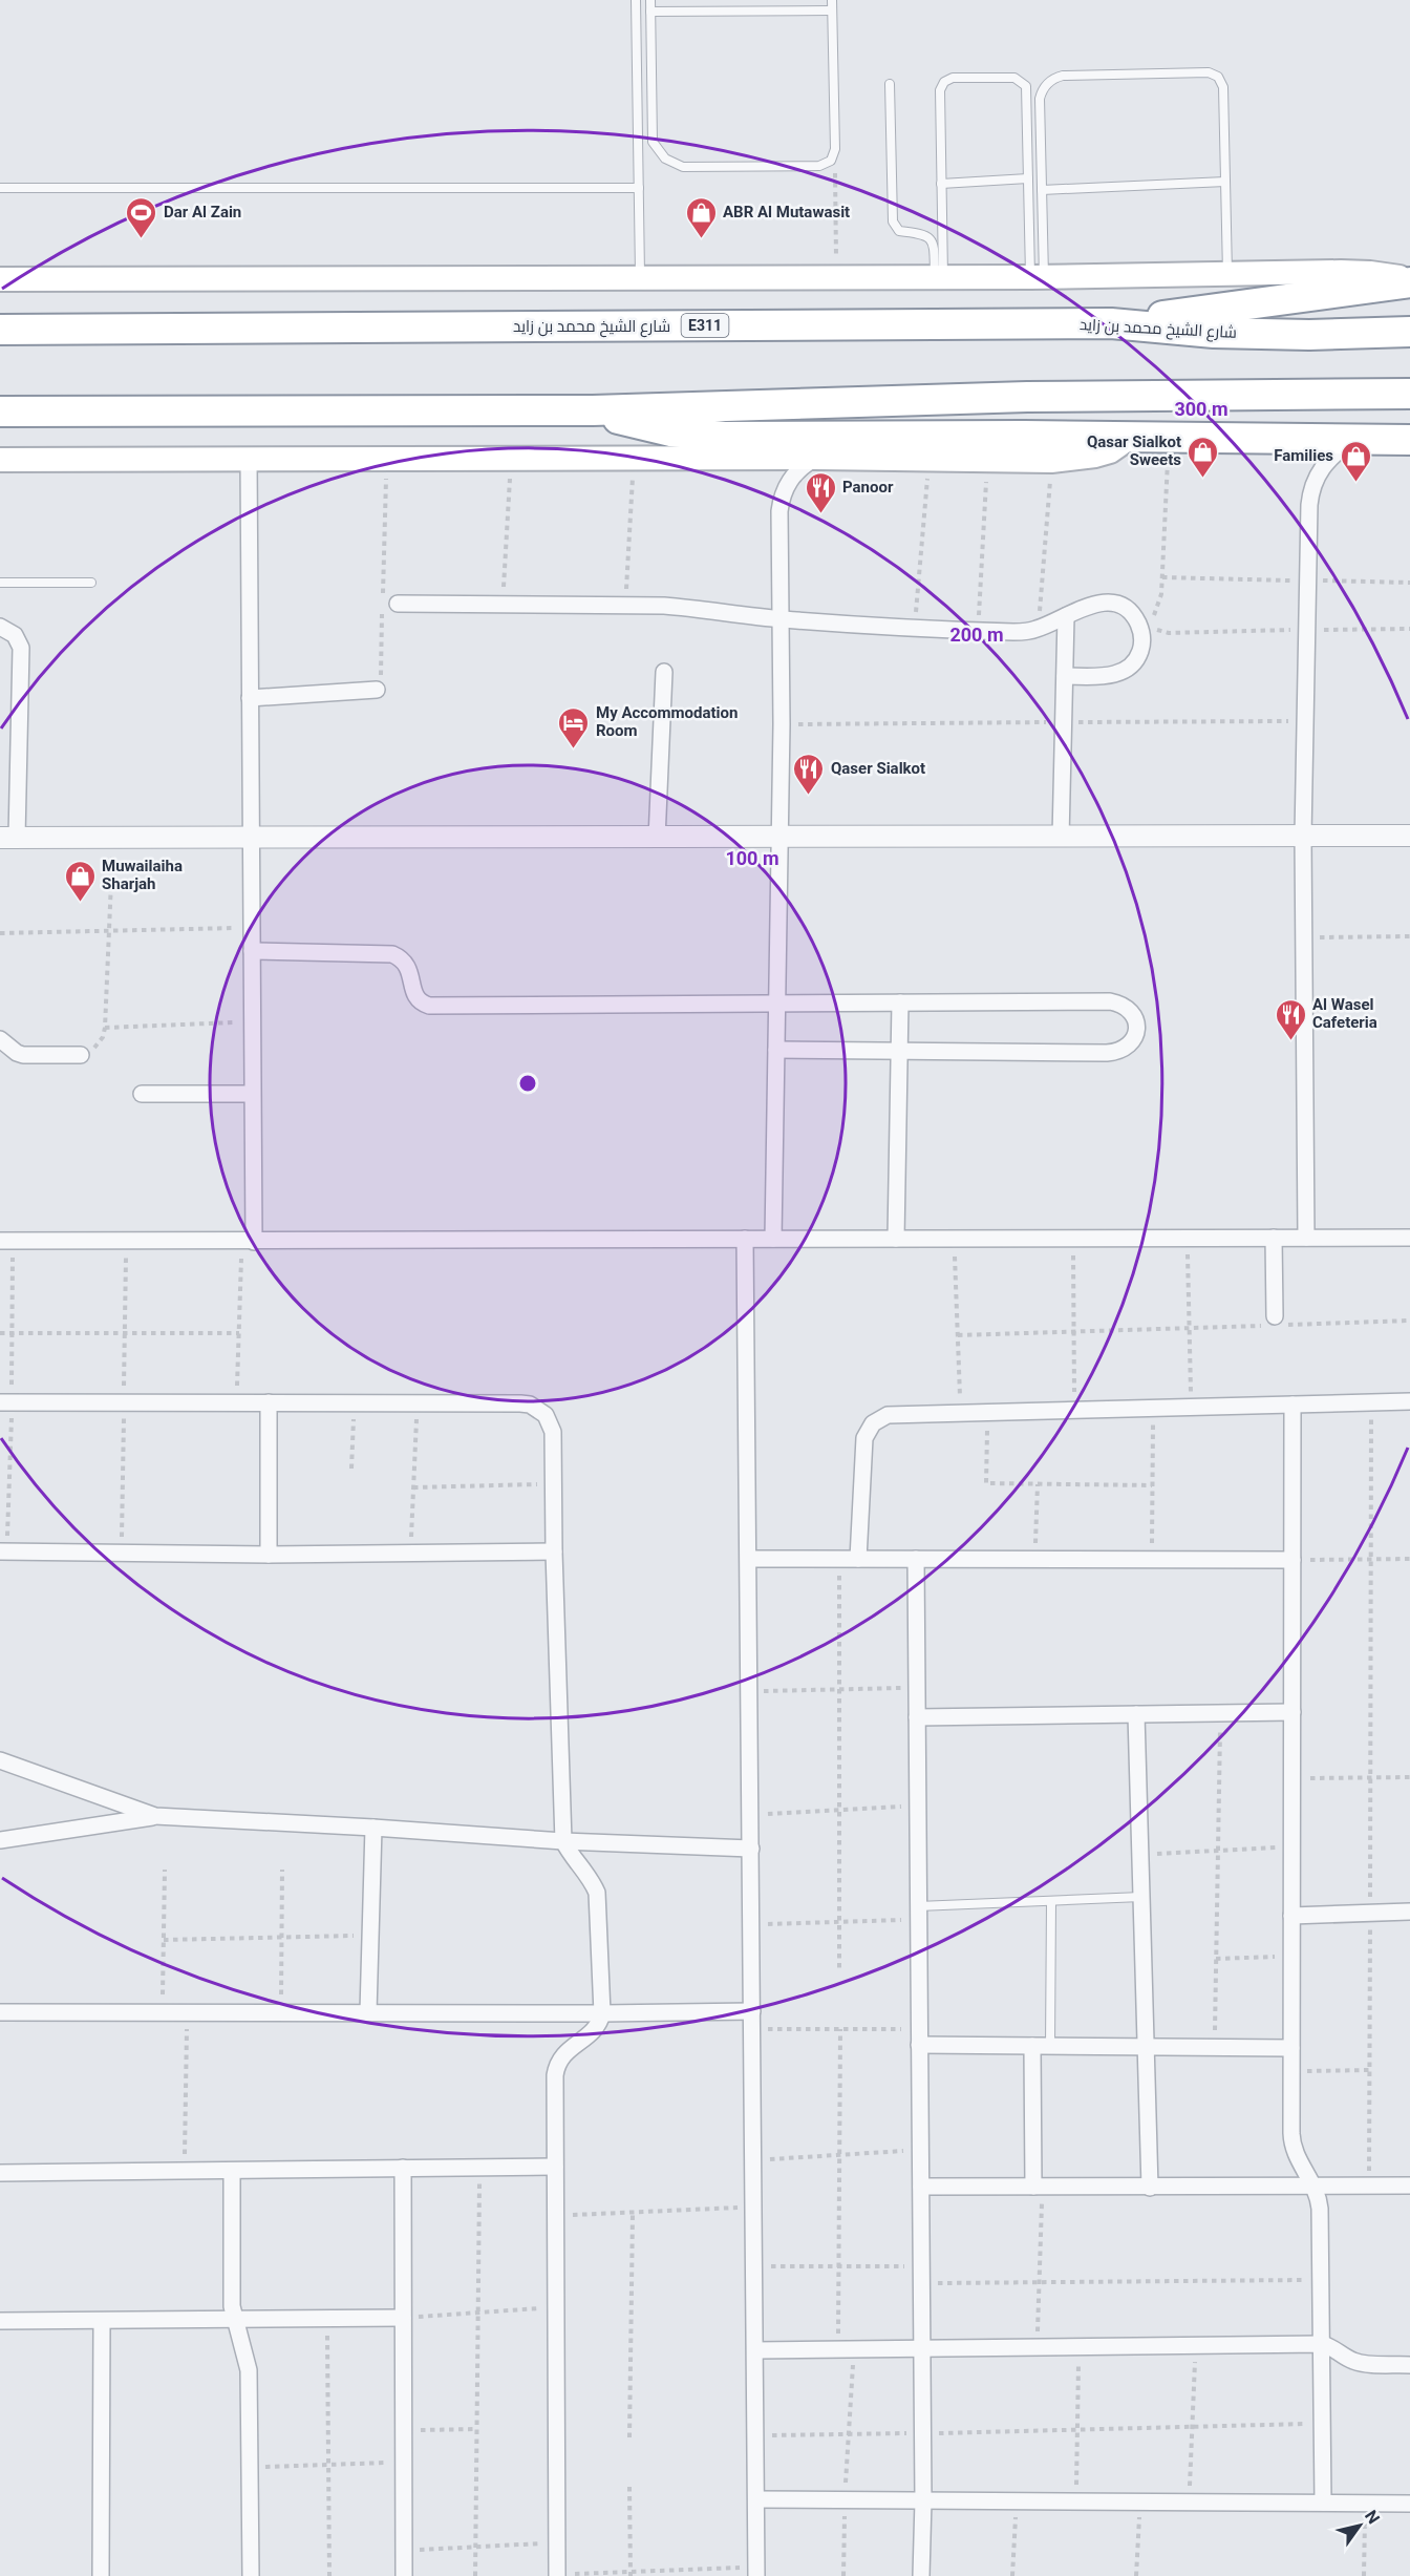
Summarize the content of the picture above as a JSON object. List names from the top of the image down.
{
  "streets": {
    "highway": ["E311", "شارع الشيخ محمد بن زايد"]
  },
  "places": {
    "sports": ["Dar Al Zain"],
    "shop": [
      "ABR Al Mutawasit",
      "Qasar Sialkot Sweets",
      "Families",
      "Muwailaiha Sharjah"
    ],
    "restaurant": ["Panoor", "Qaser Sialkot", "Al Wasel Cafeteria"],
    "hotel": ["My Accommodation Room"]
  },
  "north": "top right",
  "rings": ["300 m", "200 m", "100 m"]
}
